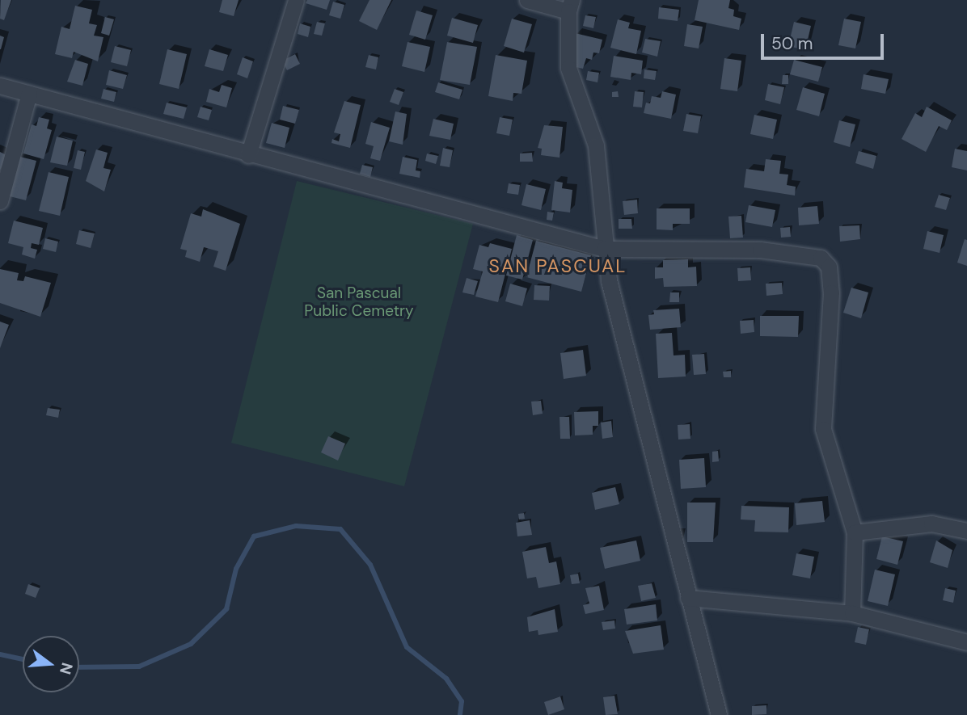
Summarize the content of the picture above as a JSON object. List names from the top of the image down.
{
  "districts": ["SAN PASCUAL"],
  "parks": ["San Pascual Public Cemetry"],
  "scale_bar": "50 m",
  "north": "right"
}
